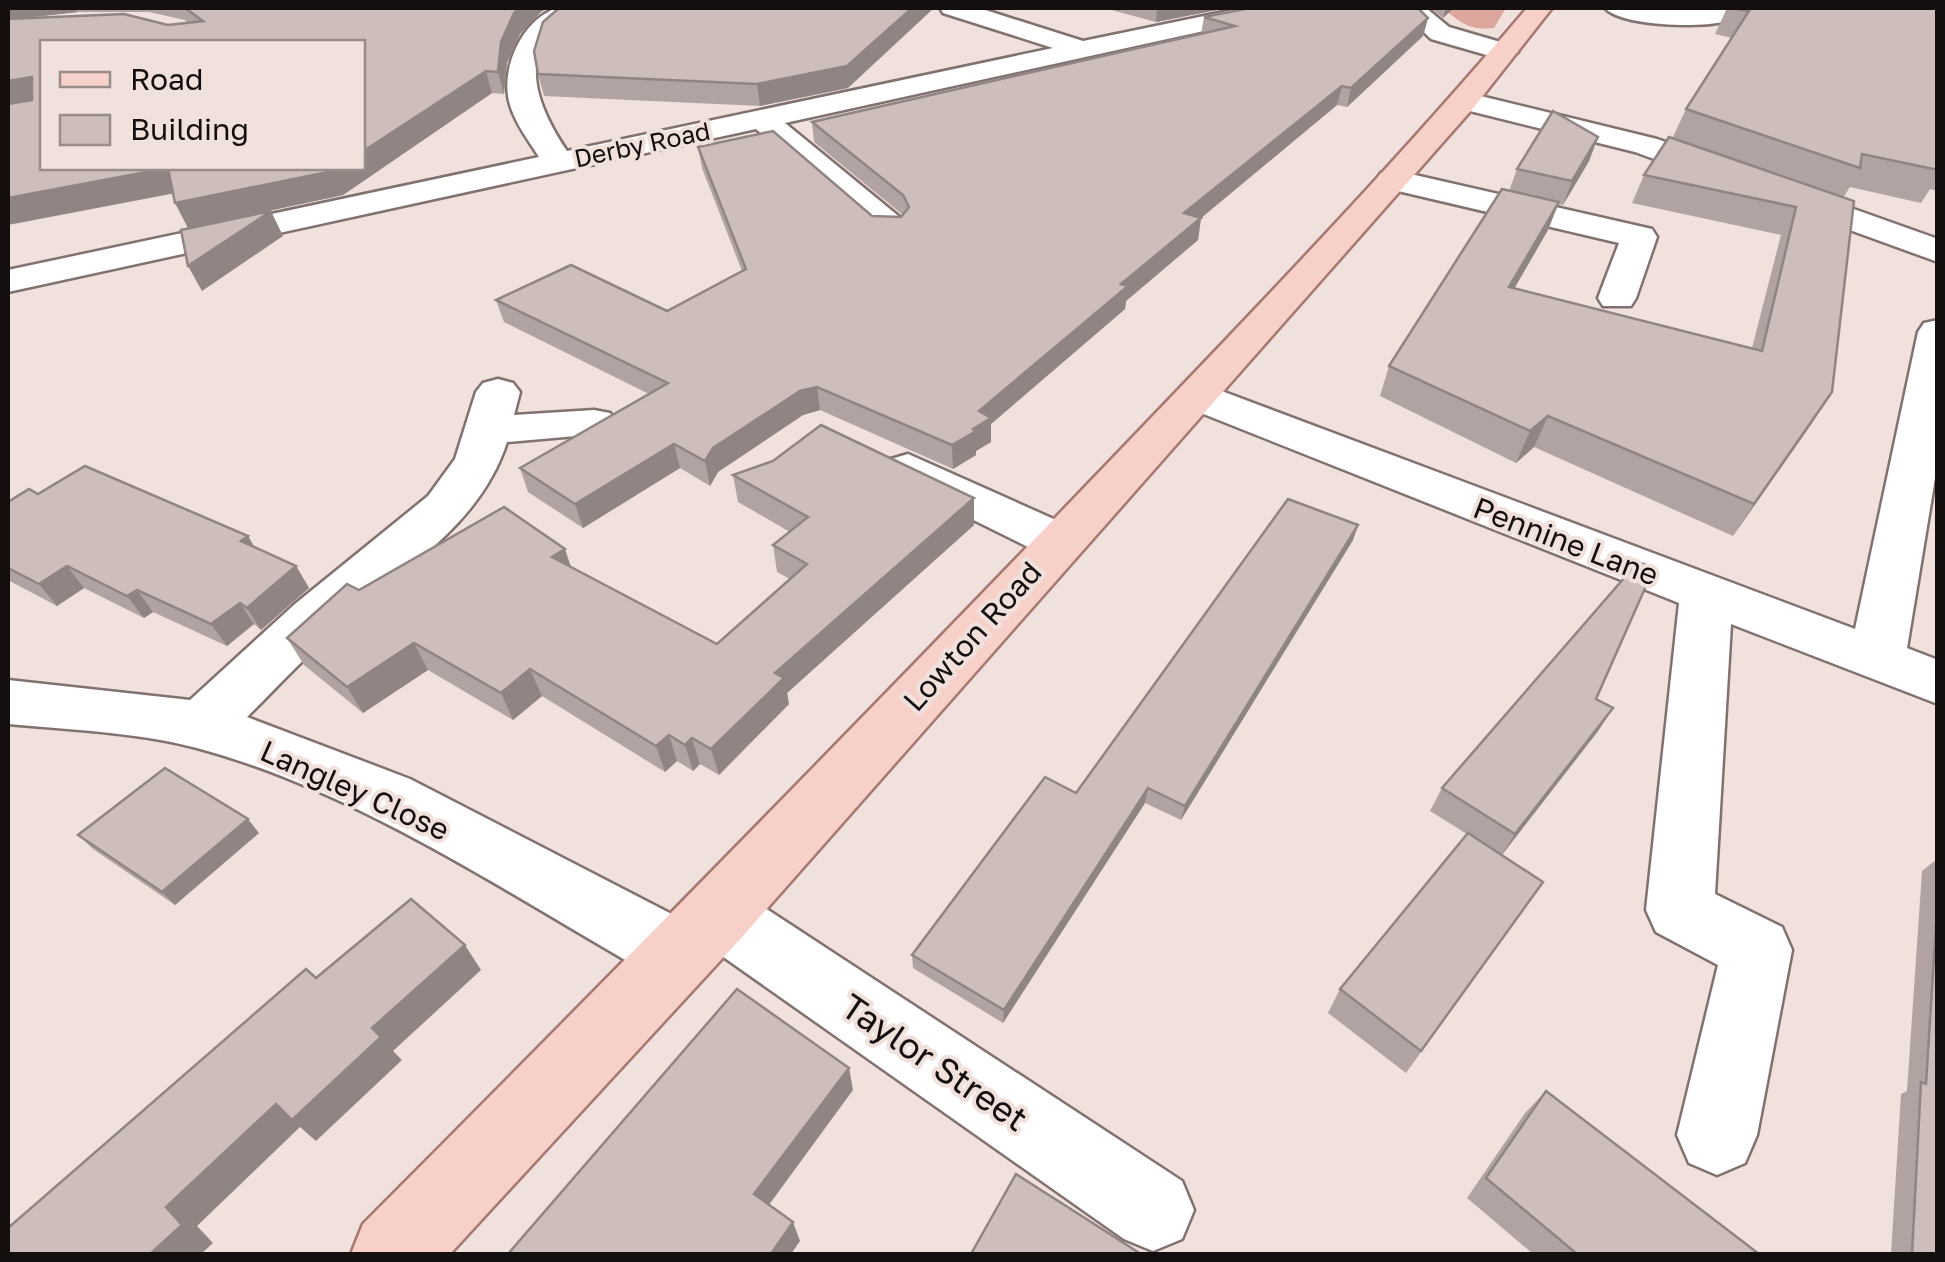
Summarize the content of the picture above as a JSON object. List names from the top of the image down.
{
  "streets": {
    "main road": ["Lowton Road"],
    "street": [
      "Derby Road",
      "Pennine Lane",
      "Langley Close",
      "Taylor Street"
    ]
  },
  "crossings": [
    ["Pennine Lane", "Lowton Road"],
    ["Lowton Road", "Langley Close"],
    ["Lowton Road", "Taylor Street"],
    ["Langley Close", "Taylor Street"]
  ],
  "legend": ["Road", "Building"]
}
